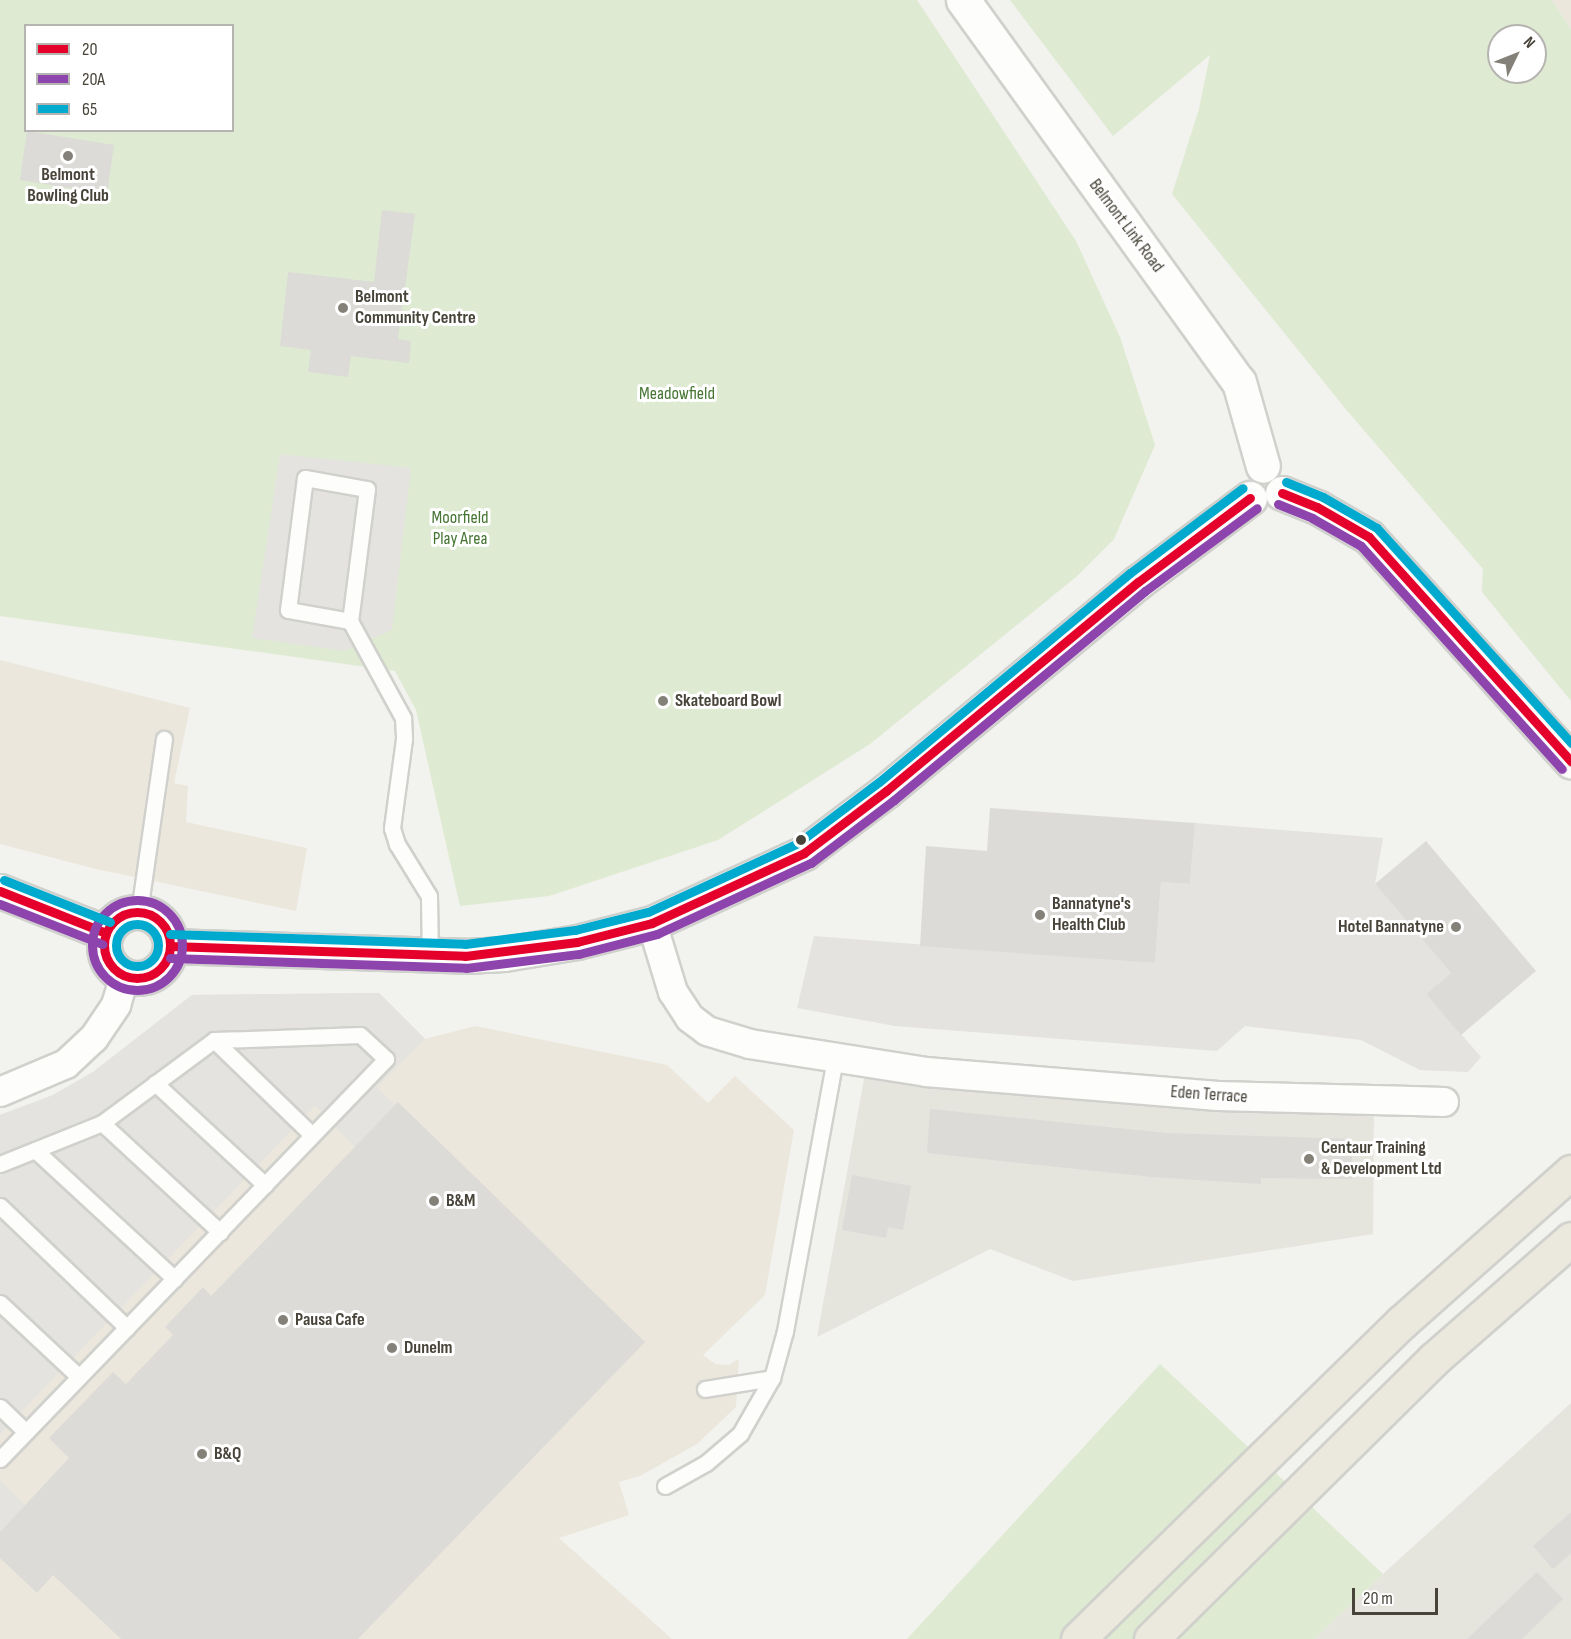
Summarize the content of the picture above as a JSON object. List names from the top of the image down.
{
  "streets": {
    "street": ["Belmont Link Road", "Eden Terrace"]
  },
  "parks": ["Meadowfield", "Moorfield Play Area"],
  "places": [
    "Belmont Bowling Club",
    "Belmont Community Centre",
    "Skateboard Bowl",
    "Bannatyne's Health Club",
    "Hotel Bannatyne",
    "Centaur Training & Development Ltd",
    "B&M",
    "Pausa Cafe",
    "Dunelm",
    "B&Q"
  ],
  "lines": ["transit line 65", "transit line 20", "transit line 20A"],
  "legend": ["20", "20A", "65"],
  "scale_bar": "20 m",
  "north": "top right"
}
